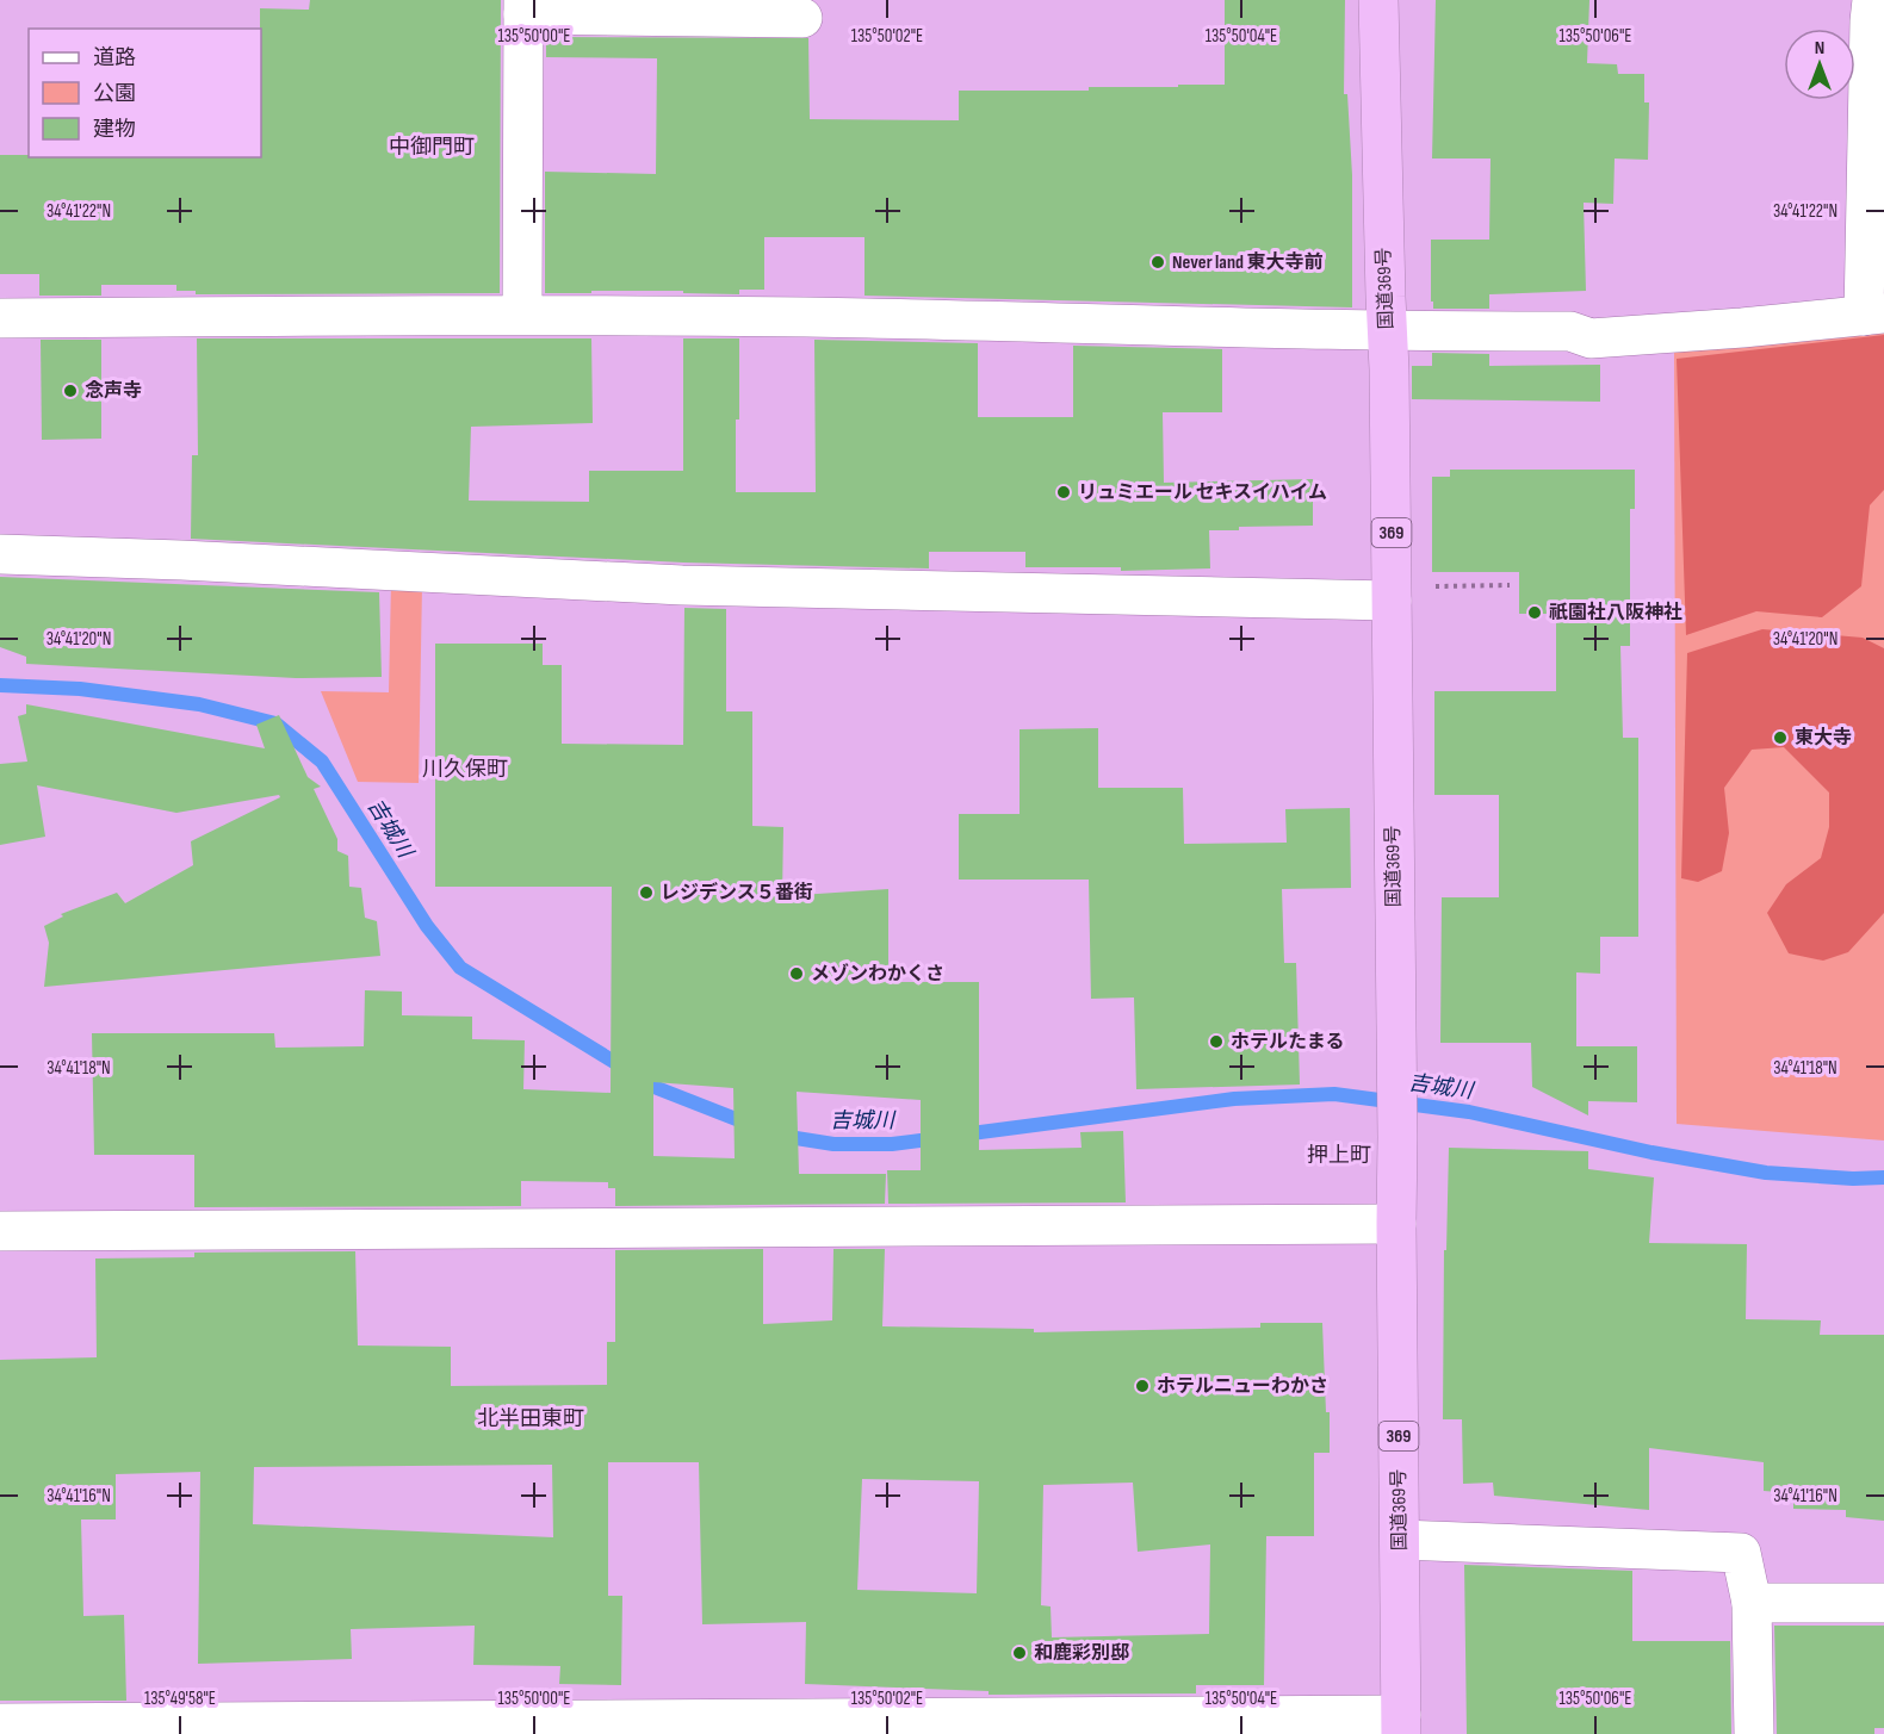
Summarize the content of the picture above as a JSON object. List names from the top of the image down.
{
  "streets": {
    "highway": ["国道369号", "369"]
  },
  "districts": [
    "中御門町",
    "川久保町",
    "押上町",
    "北半田東町"
  ],
  "water": ["吉城川"],
  "places": [
    "Never land 東大寺前",
    "念声寺",
    "リュミエール セキスイハイム",
    "祇園社八阪神社",
    "東大寺",
    "レジデンス５番街",
    "メゾンわかくさ",
    "ホテルたまる",
    "ホテルニューわかさ",
    "和鹿彩別邸"
  ],
  "legend": ["道路", "公園", "建物"],
  "north": "top",
  "coordinates": [
    "135°50'00\"E",
    "135°50'02\"E",
    "135°50'04\"E",
    "135°50'06\"E",
    "34°41'22\"N",
    "34°41'20\"N",
    "34°41'18\"N",
    "34°41'16\"N",
    "135°49'58\"E"
  ]
}
